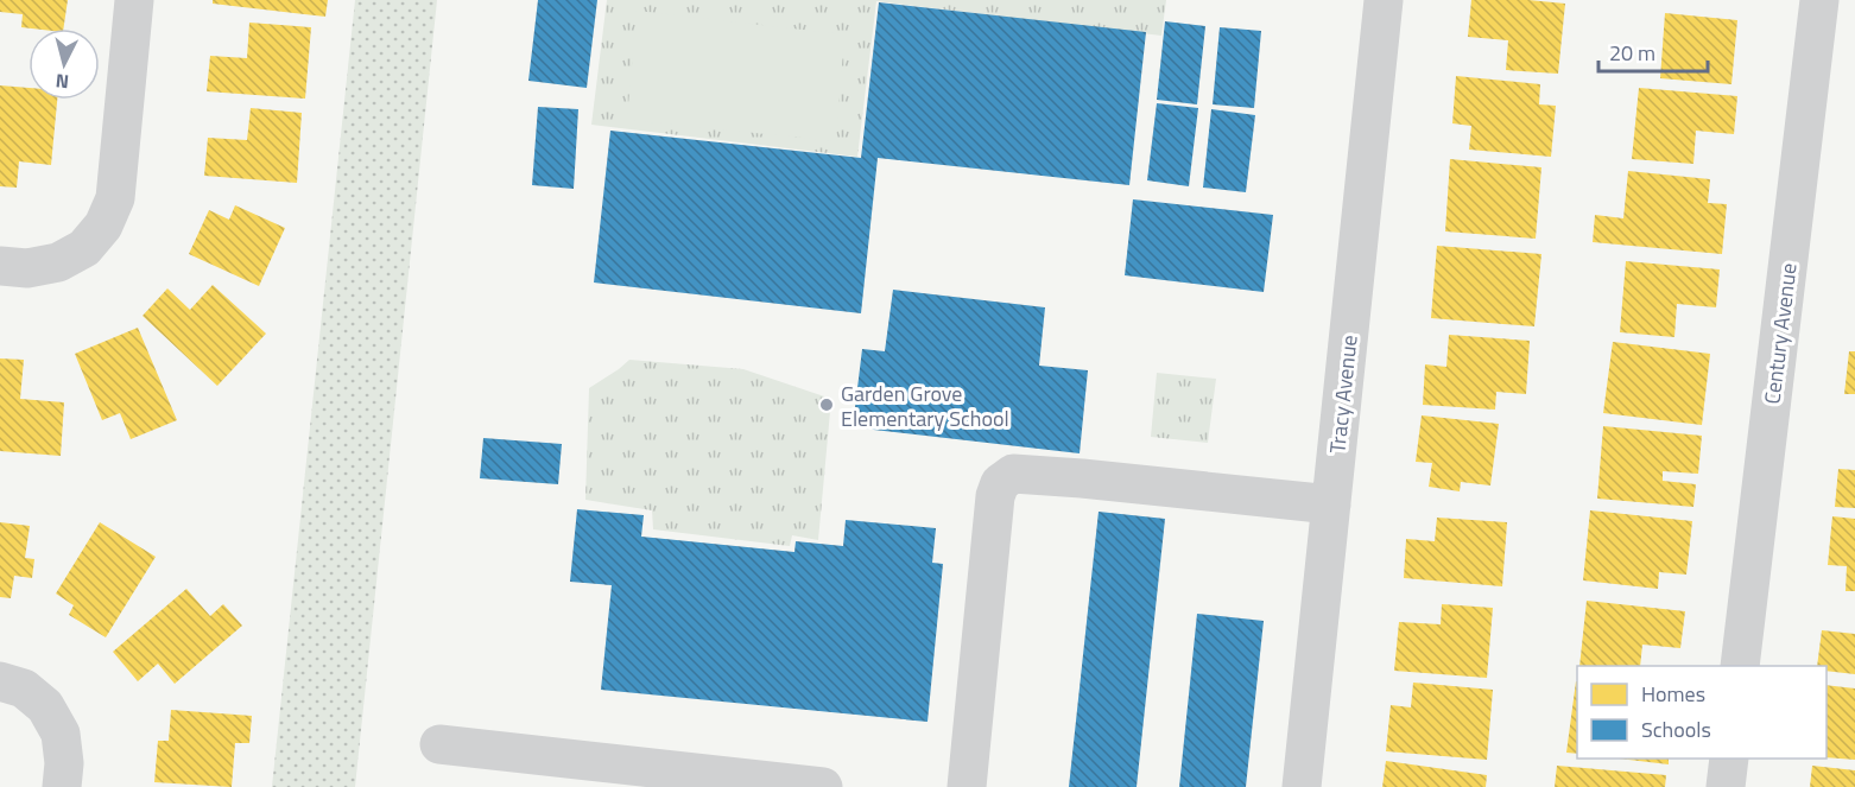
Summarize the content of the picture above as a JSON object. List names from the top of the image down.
{
  "streets": {
    "street": ["Century Avenue", "Tracy Avenue"]
  },
  "places": ["Garden Grove Elementary School"],
  "legend": ["Homes", "Schools"],
  "scale_bar": "20 m",
  "north": "bottom"
}
